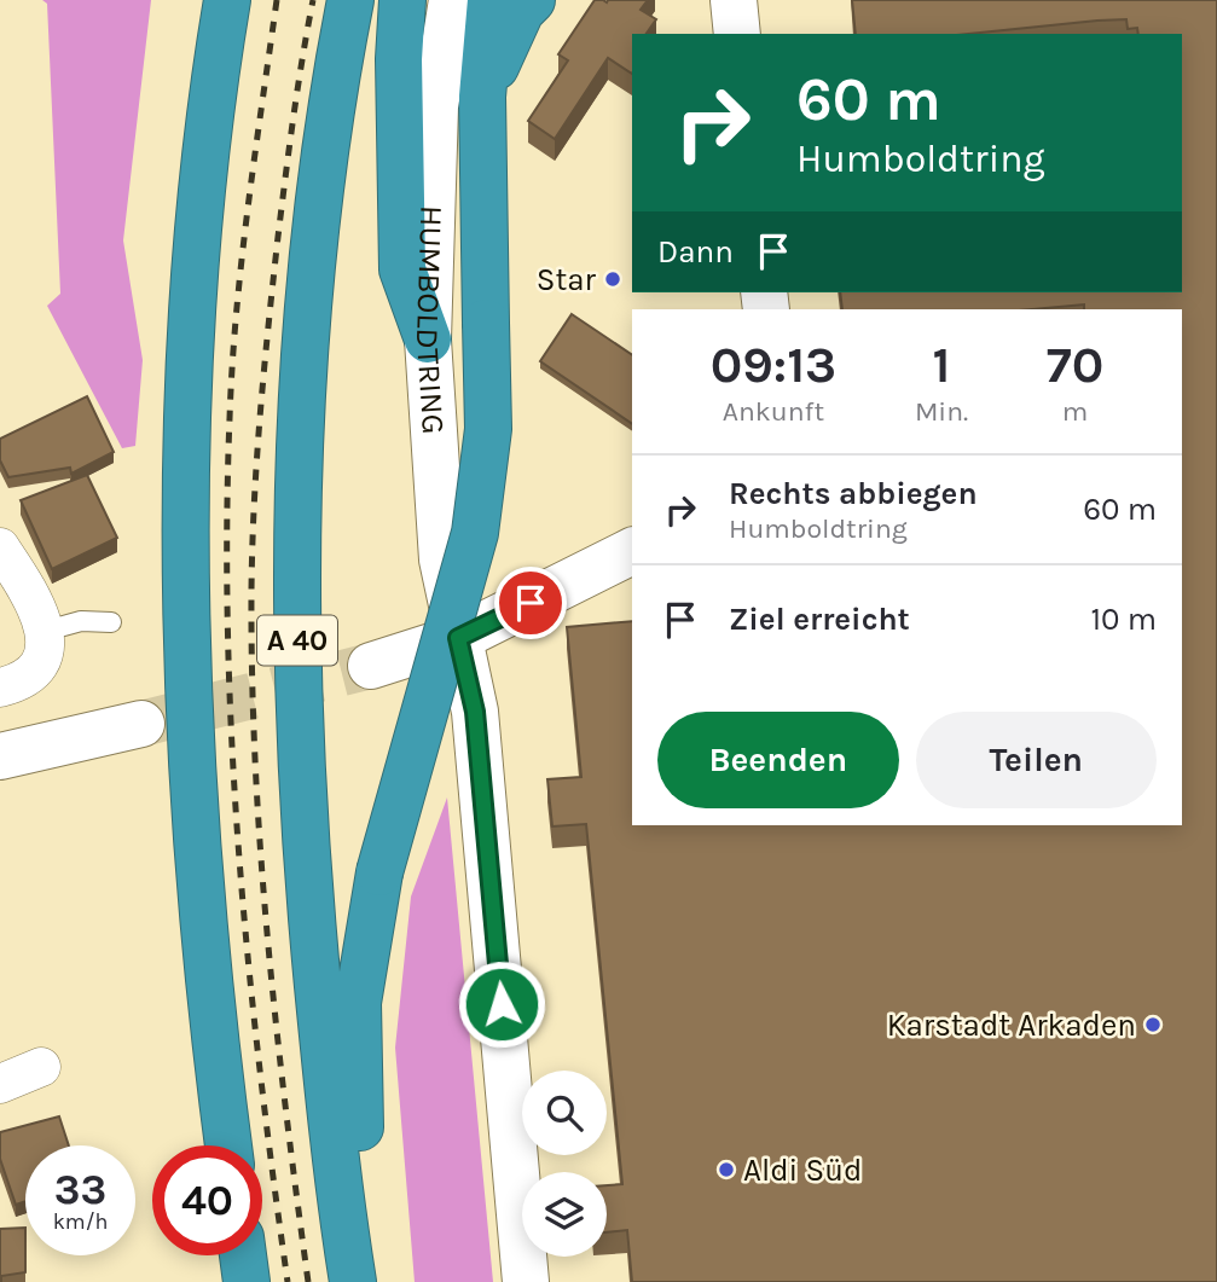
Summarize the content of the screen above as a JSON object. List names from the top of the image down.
{
  "streets": {
    "highway": ["A 40"],
    "street": ["HUMBOLDTRING"]
  },
  "places": ["Star", "Karstadt Arkaden", "Aldi Süd"],
  "page": {
    "turn": ["60 m", "Humboldtring"],
    "then": "Dann",
    "eta": [
      "09:13",
      "Ankunft",
      "1",
      "Min.",
      "70",
      "m"
    ],
    "list": [
      {
        "name": "Rechts abbiegen",
        "note": "Humboldtring",
        "value": "60 m"
      },
      {
        "name": "Ziel erreicht",
        "value": "10 m"
      }
    ],
    "buttons": ["Beenden", "Teilen"],
    "speed": "33 km/h",
    "limit": "40"
  }
}
